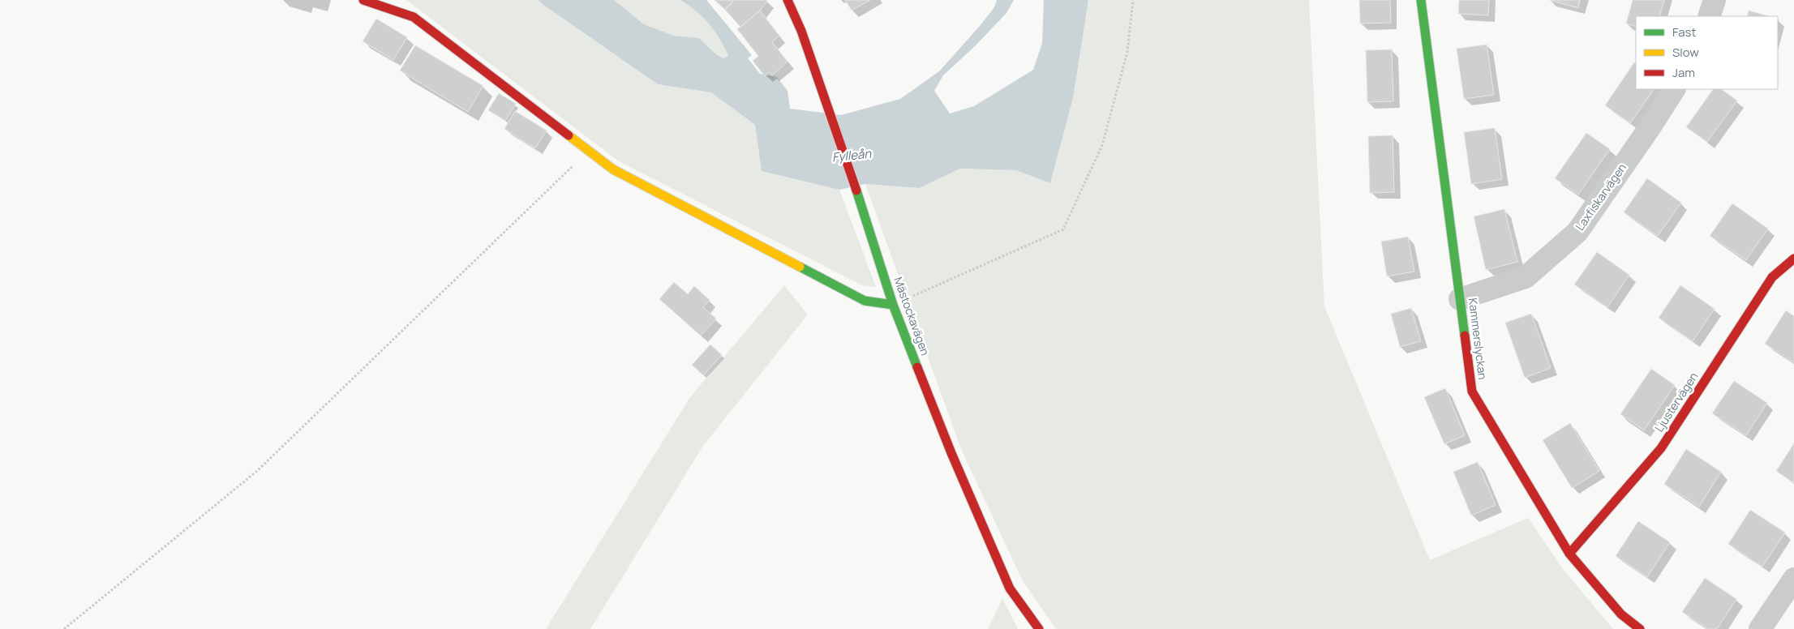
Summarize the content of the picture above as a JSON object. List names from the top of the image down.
{
  "streets": {
    "street": [
      "Laxfiskarvägen",
      "Mästockavägen",
      "Kammerslyckan",
      "Ljustervägen"
    ]
  },
  "crossings": [
    ["Laxfiskarvägen", "Kammerslyckan"],
    ["Kammerslyckan", "Ljustervägen"]
  ],
  "water": ["Fylleån"],
  "legend": ["Fast", "Slow", "Jam"]
}
